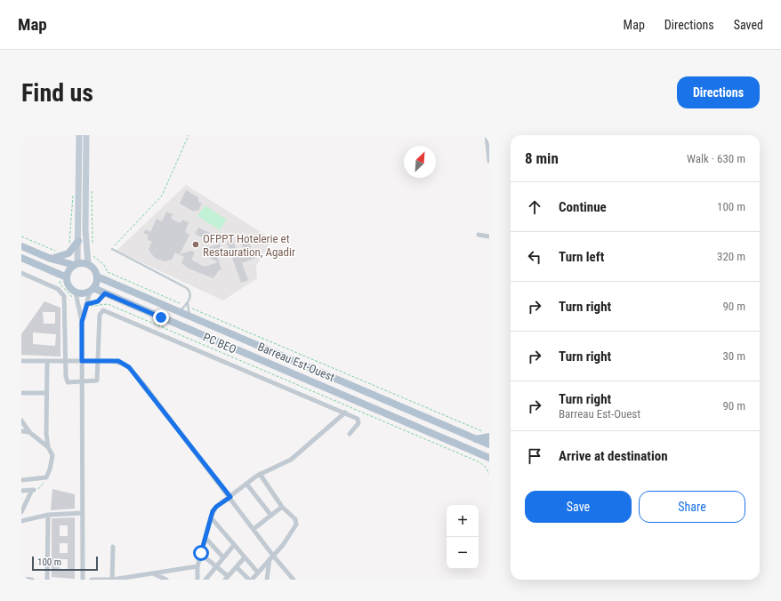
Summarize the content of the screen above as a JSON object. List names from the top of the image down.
{
  "streets": {
    "main road": ["Barreau Est-Ouest"],
    "path": ["PC BEO"]
  },
  "places": ["OFPPT Hotelerie et Restauration, Agadir"],
  "scale_bar": "100 m",
  "north": "top right",
  "page": {
    "header": "Map",
    "nav": ["Map", "Directions", "Saved"],
    "buttons": [
      "Directions",
      ["Save", "Share"]
    ],
    "title": "Find us",
    "heading": ["8 min", "Walk · 630 m"],
    "list": [
      ["Continue", "100 m"],
      ["Turn left", "320 m"],
      ["Turn right", "90 m"],
      ["Turn right", "30 m"],
      ["Turn right", "Barreau Est-Ouest", "90 m"],
      "Arrive at destination"
    ],
    "map_buttons": ["+", "−"],
    "scale": "100 m"
  }
}
